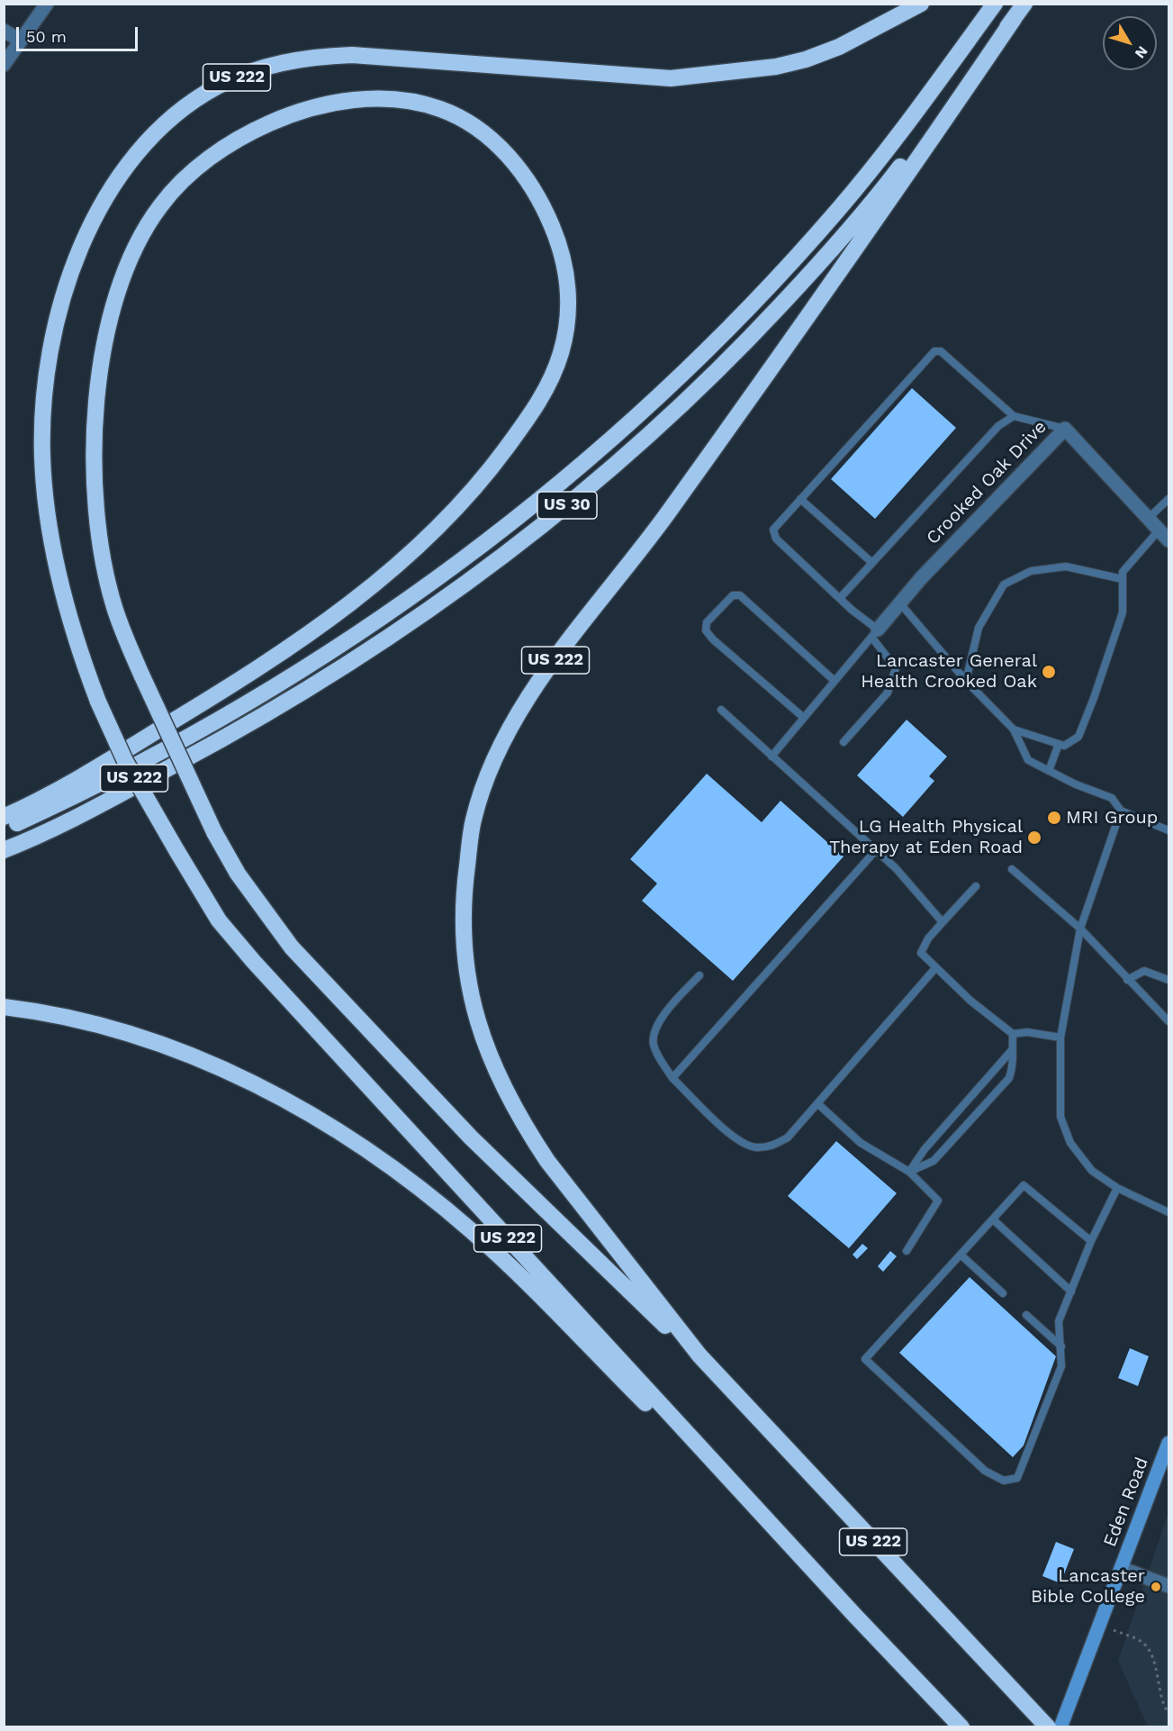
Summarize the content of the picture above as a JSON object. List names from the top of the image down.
{
  "streets": {
    "highway": ["US 222", "US 30"],
    "street": ["Crooked Oak Drive", "Eden Road"]
  },
  "crossings": [
    ["US 222", "US 30"]
  ],
  "places": [
    "Lancaster General Health Crooked Oak",
    "MRI Group",
    "LG Health Physical Therapy at Eden Road",
    "Lancaster Bible College"
  ],
  "scale_bar": "50 m",
  "north": "bottom right"
}
